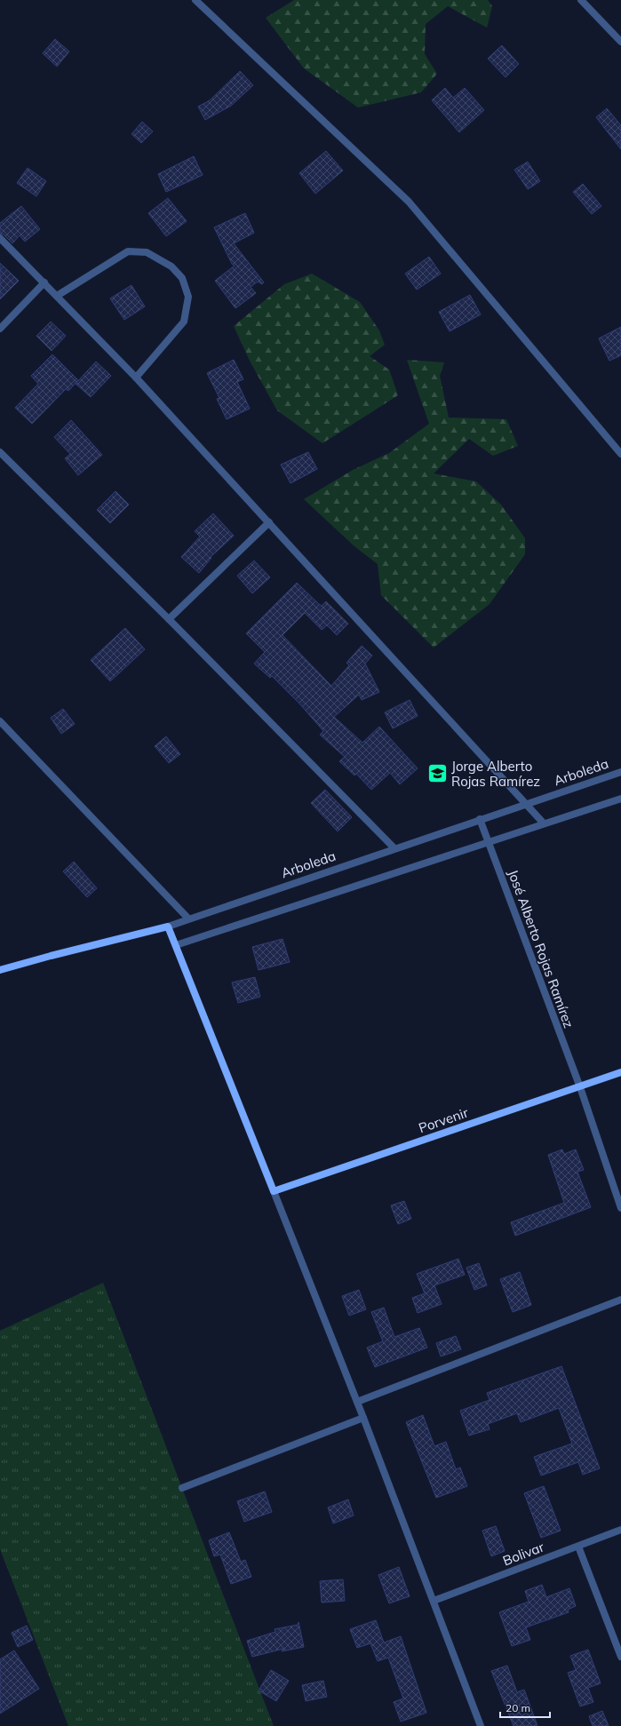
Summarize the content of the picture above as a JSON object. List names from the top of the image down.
{
  "streets": {
    "street": [
      "Arboleda",
      "José Alberto Rojas Ramírez",
      "Porvenir",
      "Bolivar"
    ]
  },
  "crossings": [
    ["Arboleda", "José Alberto Rojas Ramírez"],
    ["José Alberto Rojas Ramírez", "Porvenir"]
  ],
  "places": {
    "school or university": ["Jorge Alberto Rojas Ramírez"]
  },
  "scale_bar": "20 m"
}
